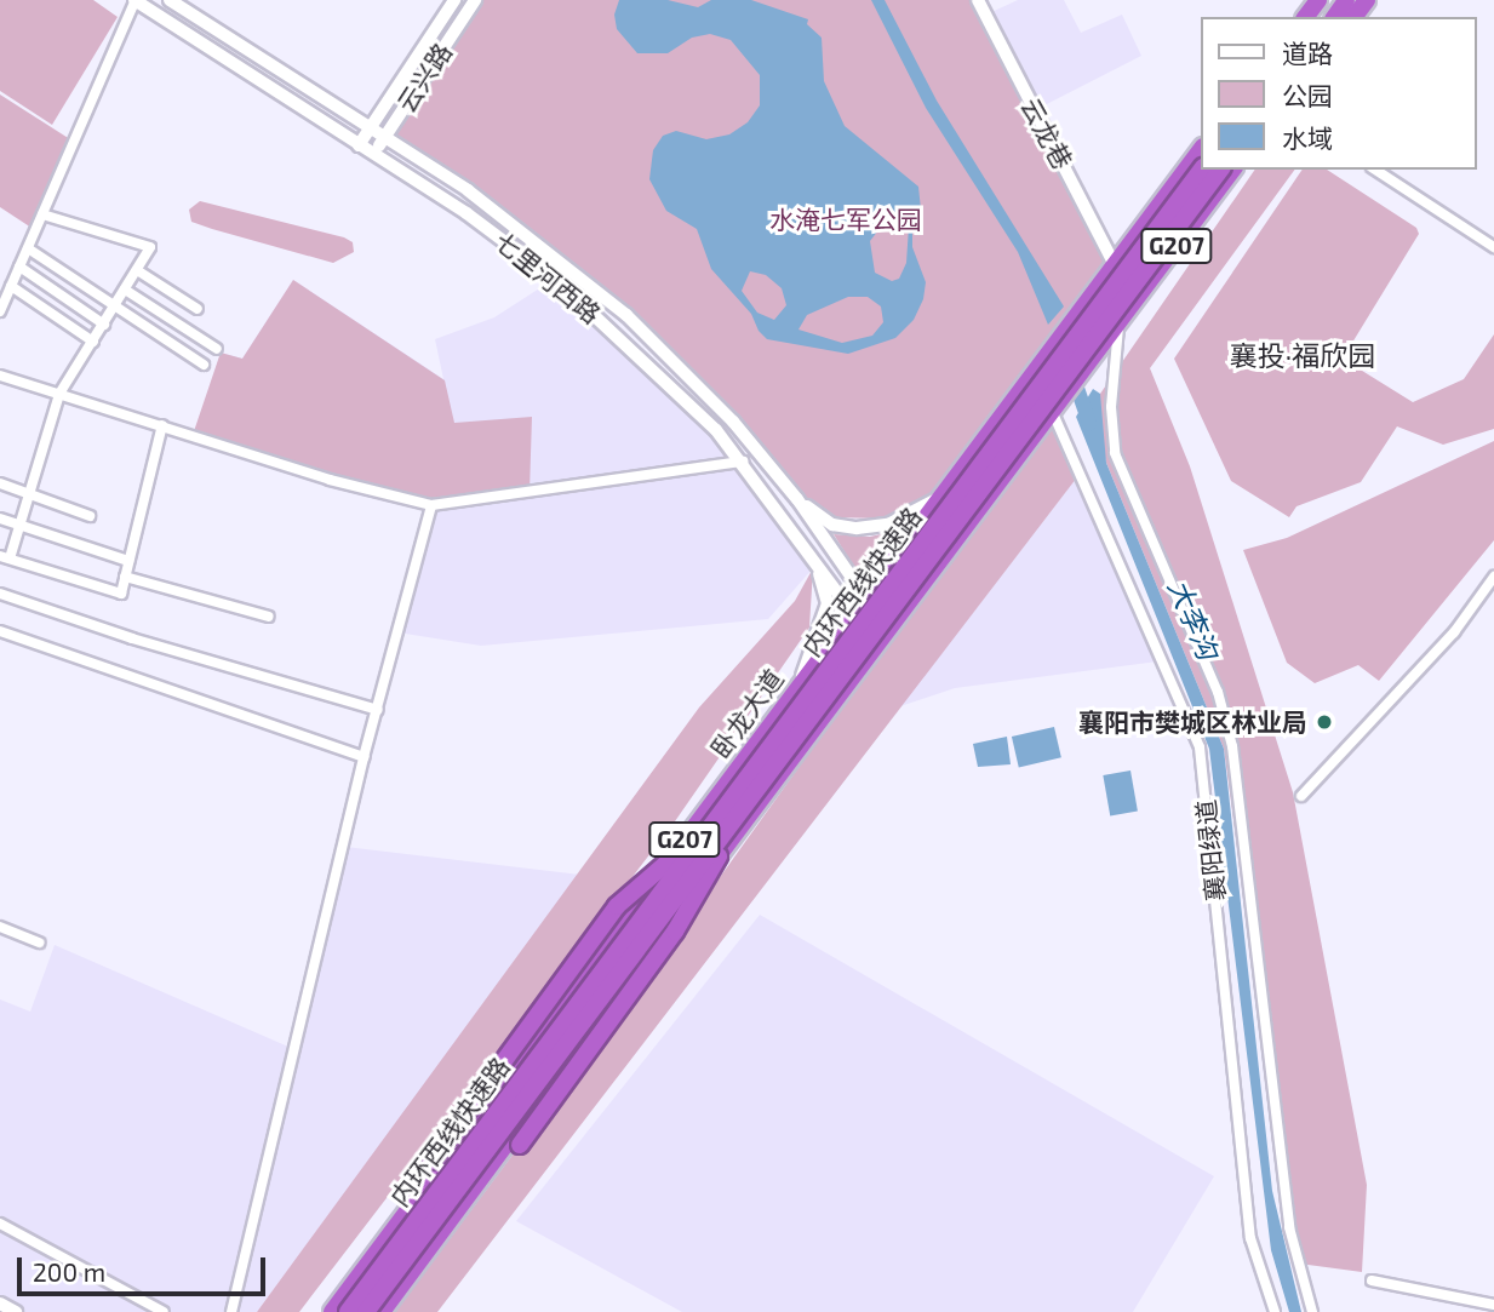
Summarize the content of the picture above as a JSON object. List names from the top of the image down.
{
  "streets": {
    "highway": ["G207", "内环西线快速路", "卧龙大道"],
    "street": [
      "云兴路",
      "云龙巷",
      "七里河西路",
      "襄阳绿道"
    ]
  },
  "crossings": [
    ["云兴路", "七里河西路"],
    ["云龙巷", "卧龙大道"],
    ["G207", "七里河西路"],
    ["G207", "襄阳绿道"],
    ["七里河西路", "卧龙大道"]
  ],
  "districts": ["襄投·福欣园"],
  "water": ["大李沟"],
  "parks": ["水淹七军公园"],
  "places": ["襄阳市樊城区林业局"],
  "legend": ["道路", "公园", "水域"],
  "scale_bar": "200 m"
}
